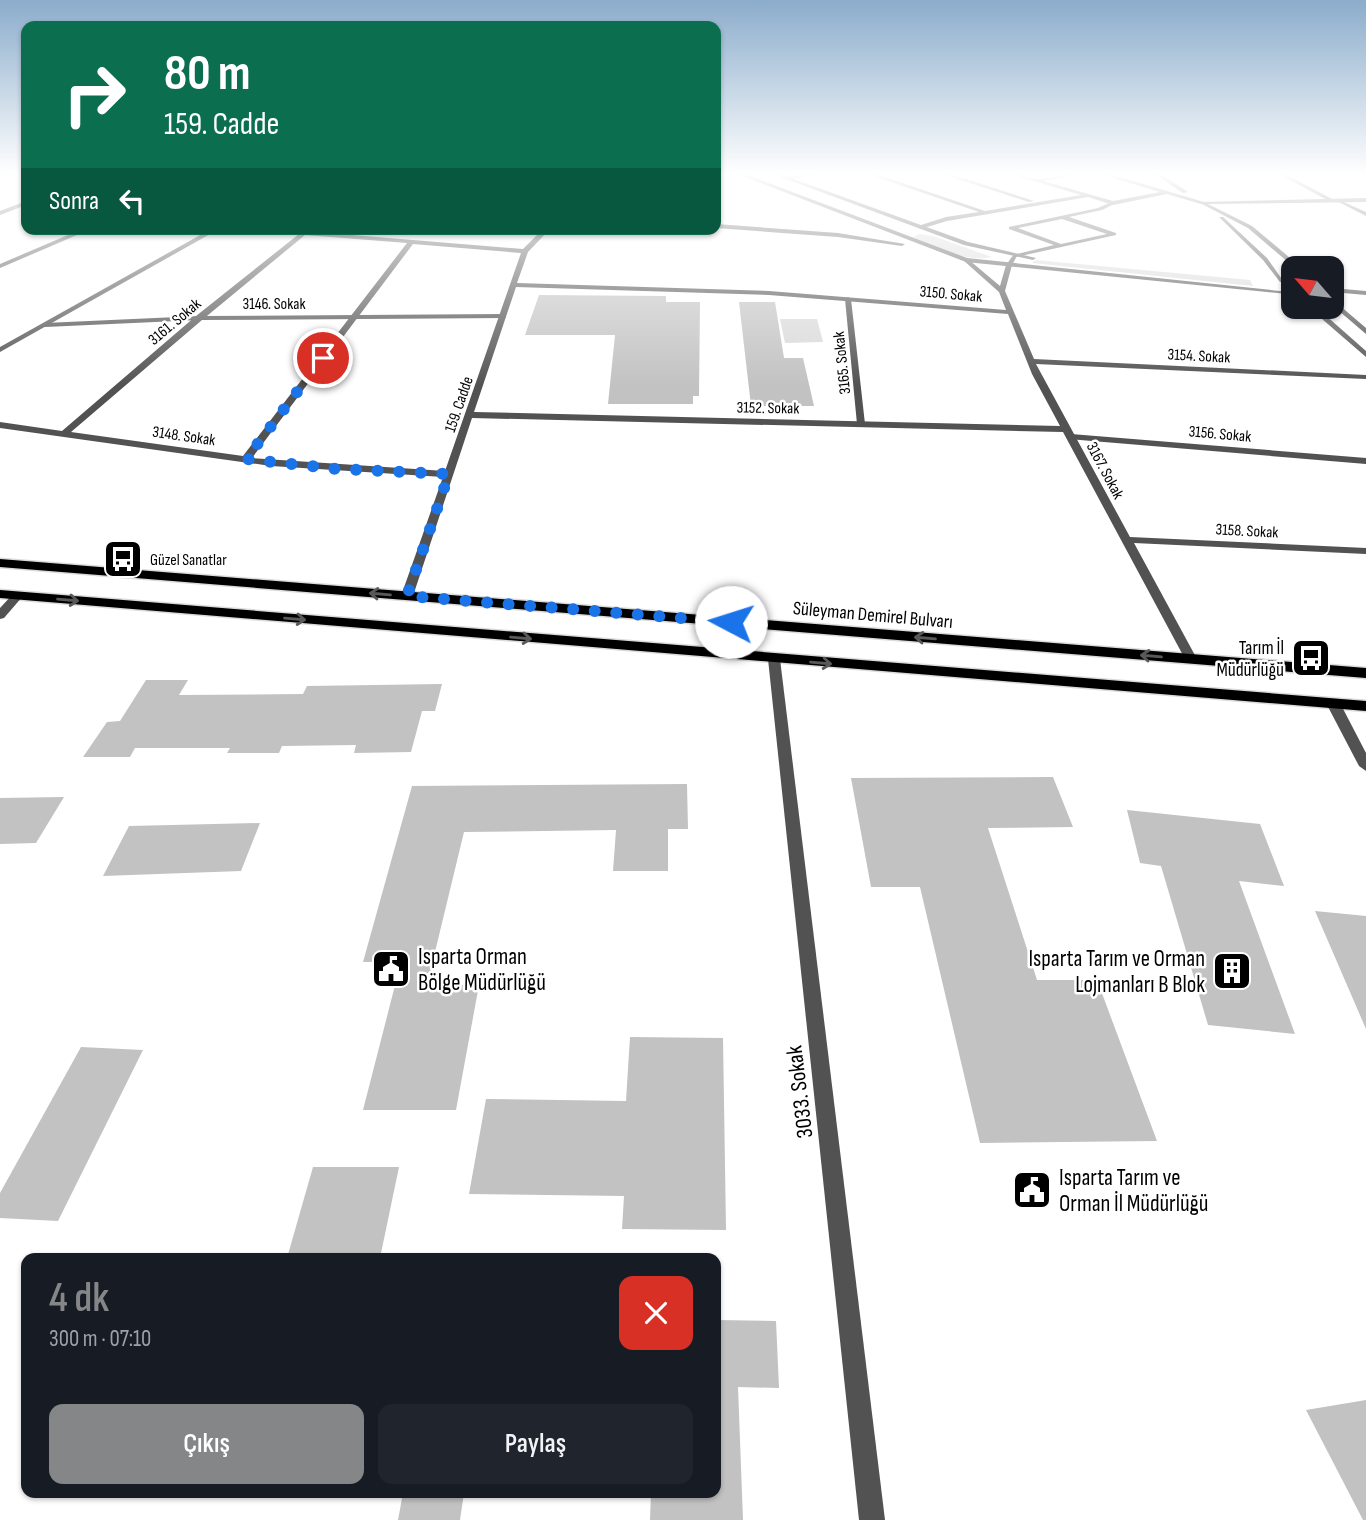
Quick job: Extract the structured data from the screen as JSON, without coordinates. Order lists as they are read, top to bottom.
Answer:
{
  "streets": {
    "main road": ["Süleyman Demirel Bulvarı"],
    "street": [
      "3150. Sokak",
      "3146. Sokak",
      "3161. Sokak",
      "3154. Sokak",
      "3165. Sokak",
      "159. Cadde",
      "3152. Sokak",
      "3156. Sokak",
      "3148. Sokak",
      "3167. Sokak",
      "3158. Sokak",
      "3033. Sokak"
    ]
  },
  "crossings": [
    ["3150. Sokak", "3165. Sokak"],
    ["3150. Sokak", "159. Cadde"],
    ["3150. Sokak", "3167. Sokak"],
    ["3146. Sokak", "3161. Sokak"],
    ["3146. Sokak", "159. Cadde"],
    ["3161. Sokak", "3148. Sokak"],
    ["3154. Sokak", "3167. Sokak"],
    ["3165. Sokak", "3152. Sokak"],
    ["159. Cadde", "3152. Sokak"],
    ["159. Cadde", "3148. Sokak"],
    ["159. Cadde", "Süleyman Demirel Bulvarı"],
    ["3152. Sokak", "3156. Sokak"],
    ["3152. Sokak", "3167. Sokak"],
    ["3156. Sokak", "3167. Sokak"],
    ["3167. Sokak", "3158. Sokak"],
    ["3167. Sokak", "Süleyman Demirel Bulvarı"]
  ],
  "places": {
    "bus stop": ["Güzel Sanatlar", "Tarım İl Müdürlüğü"],
    "public building": ["Isparta Orman Bölge Müdürlüğü", "Isparta Tarım ve Orman İl Müdürlüğü"],
    "building": ["Isparta Tarım ve Orman Lojmanları B Blok"]
  },
  "north": "top left",
  "page": {
    "turn": ["80 m", "159. Cadde"],
    "then": "Sonra",
    "heading": ["4 dk", "300 m · 07:10"],
    "buttons": ["Çıkış", "Paylaş"]
  }
}
